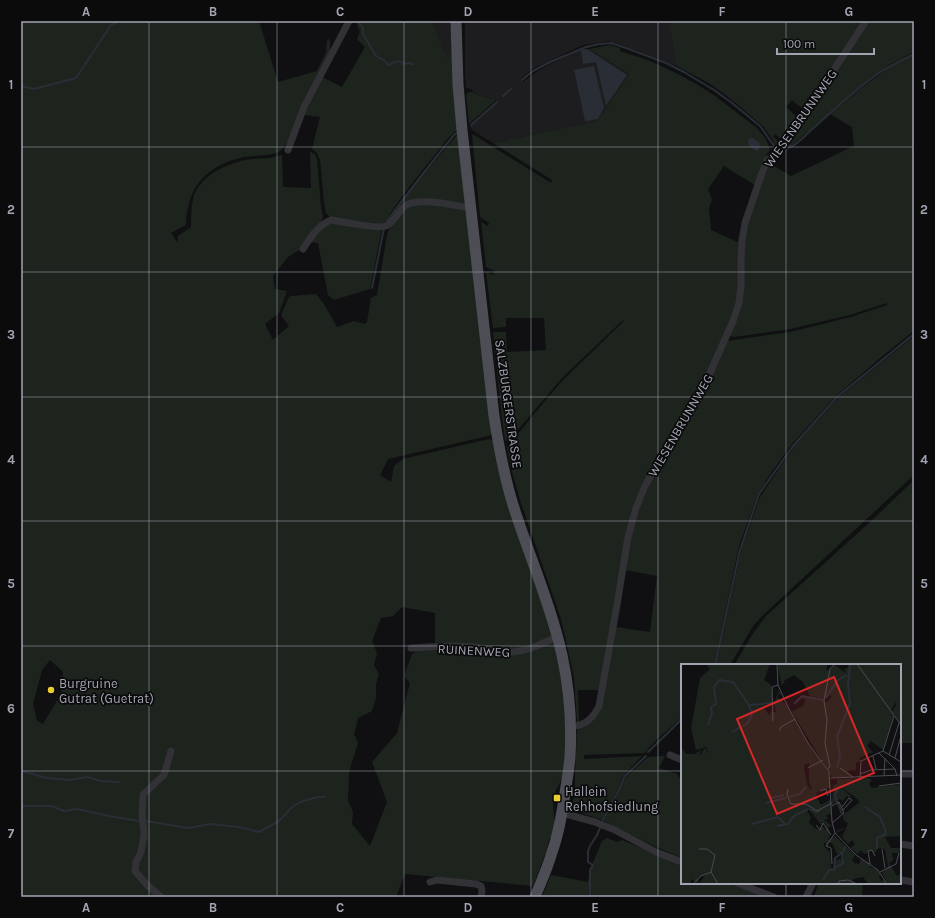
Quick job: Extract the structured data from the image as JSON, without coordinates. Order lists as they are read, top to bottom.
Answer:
{
  "streets": {
    "main road": ["SALZBURGERSTRASSE"],
    "street": ["WIESENBRUNNWEG", "RUINENWEG"]
  },
  "crossings": [
    ["WIESENBRUNNWEG", "SALZBURGERSTRASSE"],
    ["SALZBURGERSTRASSE", "RUINENWEG"]
  ],
  "places": {
    "other": ["Burgruine Gutrat (Guetrat)"],
    "transit": ["Hallein Rehhofsiedlung"]
  },
  "scale_bar": "100 m",
  "grid": {
    "columns": [
      "A",
      "B",
      "C",
      "D",
      "E",
      "F",
      "G"
    ],
    "rows": [
      "1",
      "2",
      "3",
      "4",
      "5",
      "6",
      "7"
    ]
  }
}
